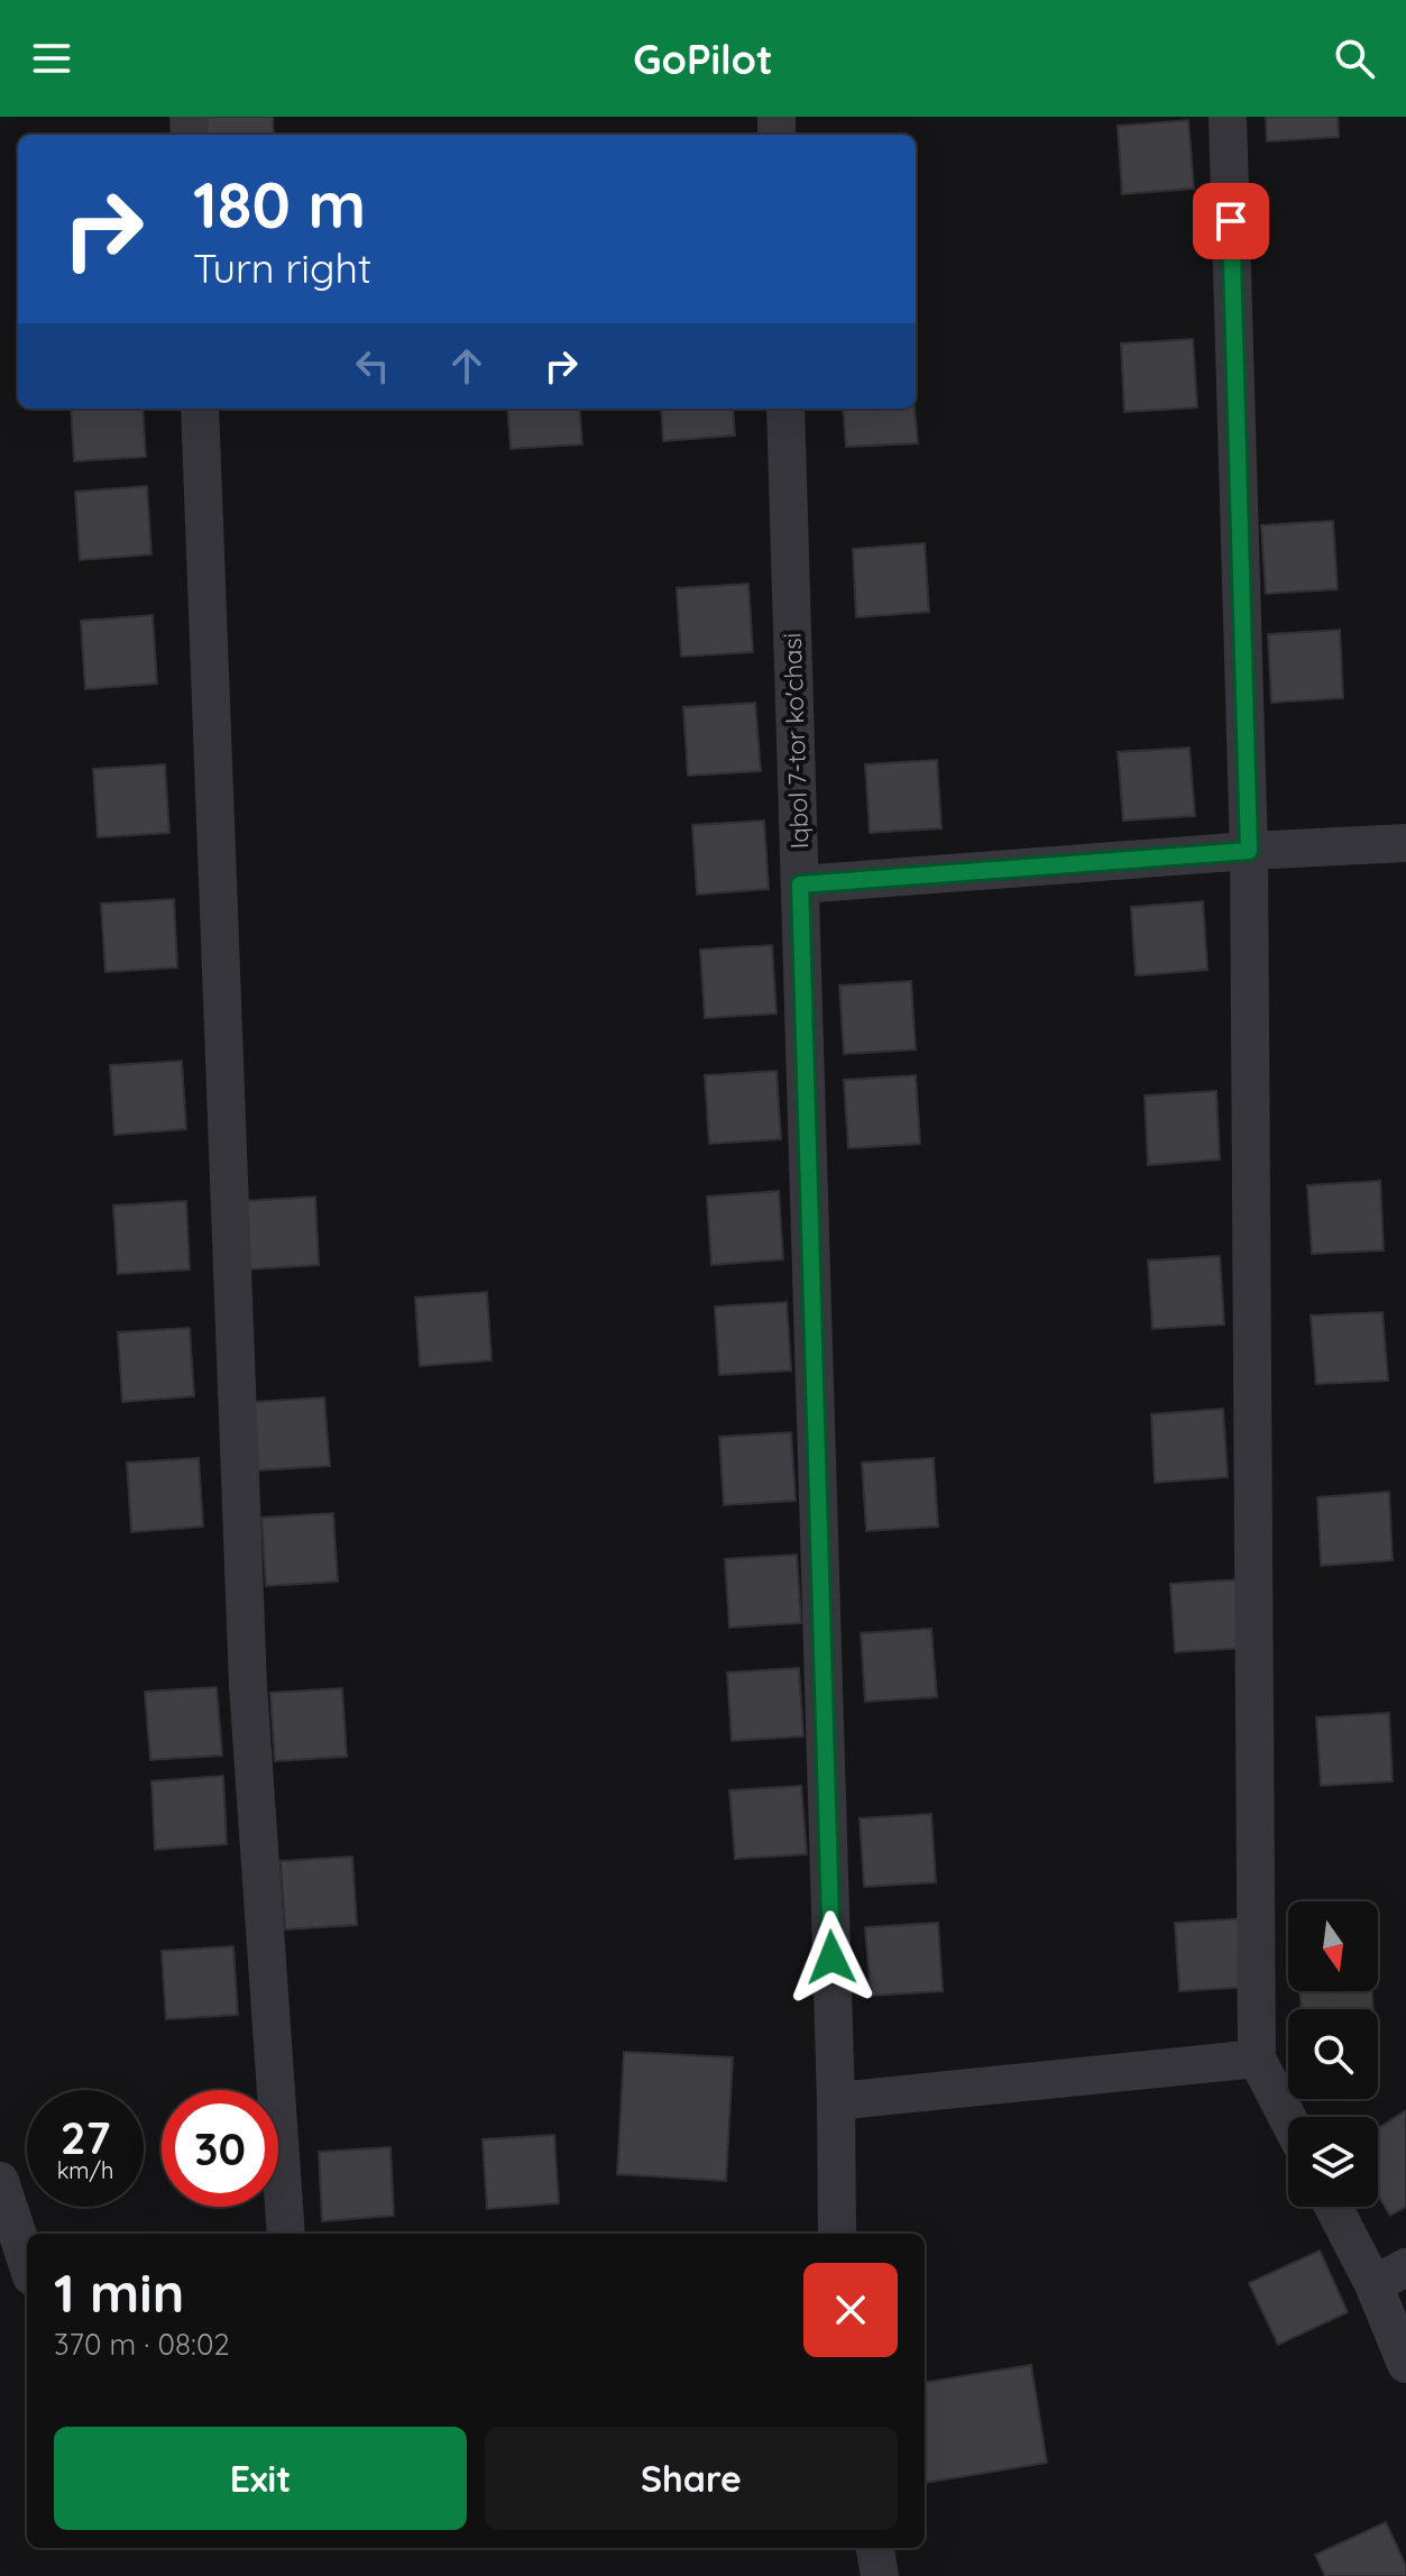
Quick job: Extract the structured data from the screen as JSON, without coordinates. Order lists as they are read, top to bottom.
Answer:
{
  "streets": {
    "street": ["Iqbol 7-tor ko'chasi"]
  },
  "north": "bottom",
  "page": {
    "header": "GoPilot",
    "turn": ["180 m", "Turn right"],
    "speed": "27 km/h",
    "limit": "30",
    "heading": ["1 min", "370 m · 08:02"],
    "buttons": ["Exit", "Share"]
  }
}
